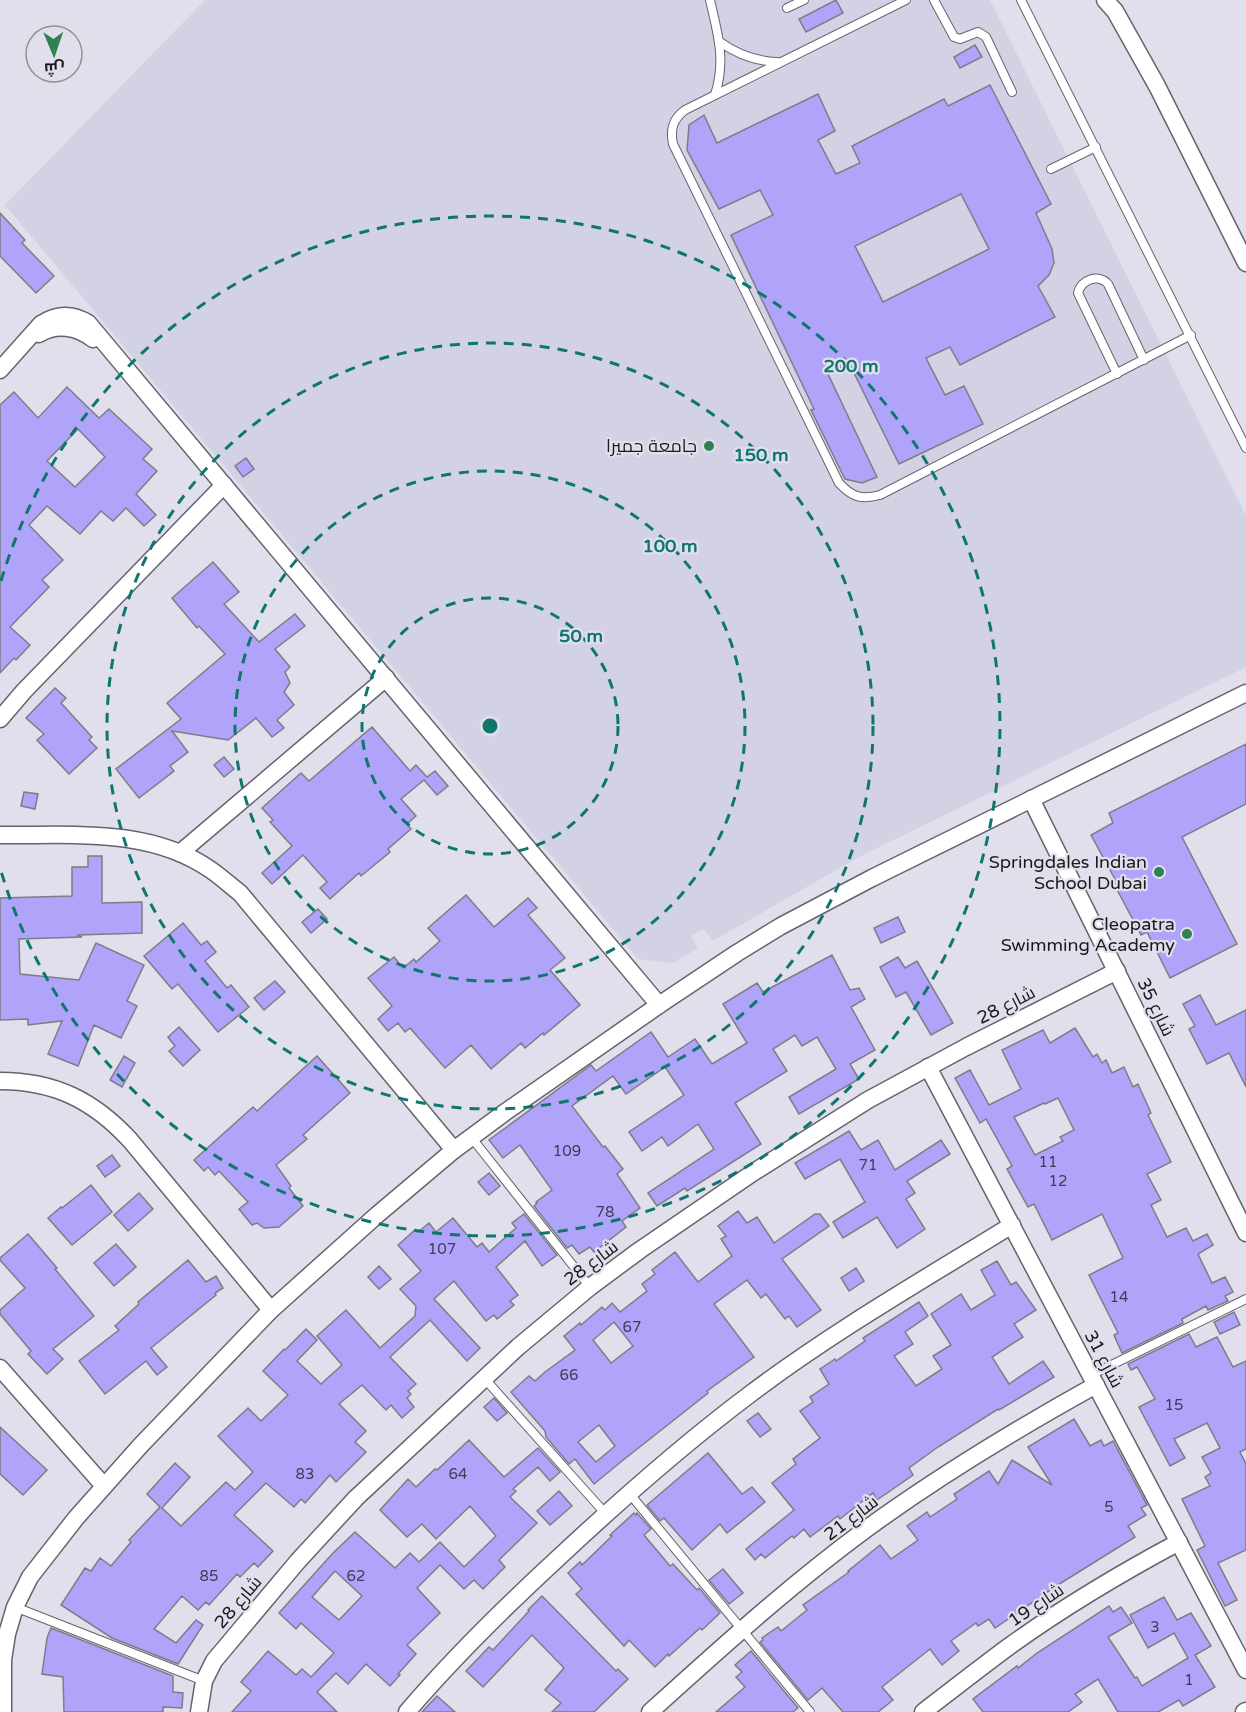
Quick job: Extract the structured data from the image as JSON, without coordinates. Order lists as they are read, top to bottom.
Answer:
{
  "streets": {
    "street": [
      "شارع 28",
      "شارع 35",
      "شارع 31",
      "شارع 21",
      "شارع 19"
    ]
  },
  "crossings": [
    ["شارع 28", "شارع 35"],
    ["شارع 28", "شارع 31"],
    ["شارع 31", "شارع 21"],
    ["شارع 31", "شارع 19"]
  ],
  "places": ["جامعة جميرا", "Springdales Indian School Dubai", "Cleopatra Swimming Academy"],
  "house_numbers": [
    "109",
    "11",
    "71",
    "12",
    "78",
    "107",
    "14",
    "67",
    "66",
    "15",
    "83",
    "64",
    "5",
    "85",
    "62",
    "3",
    "1"
  ],
  "north": "bottom",
  "rings": [
    "200 m",
    "150 m",
    "100 m",
    "50 m"
  ]
}
